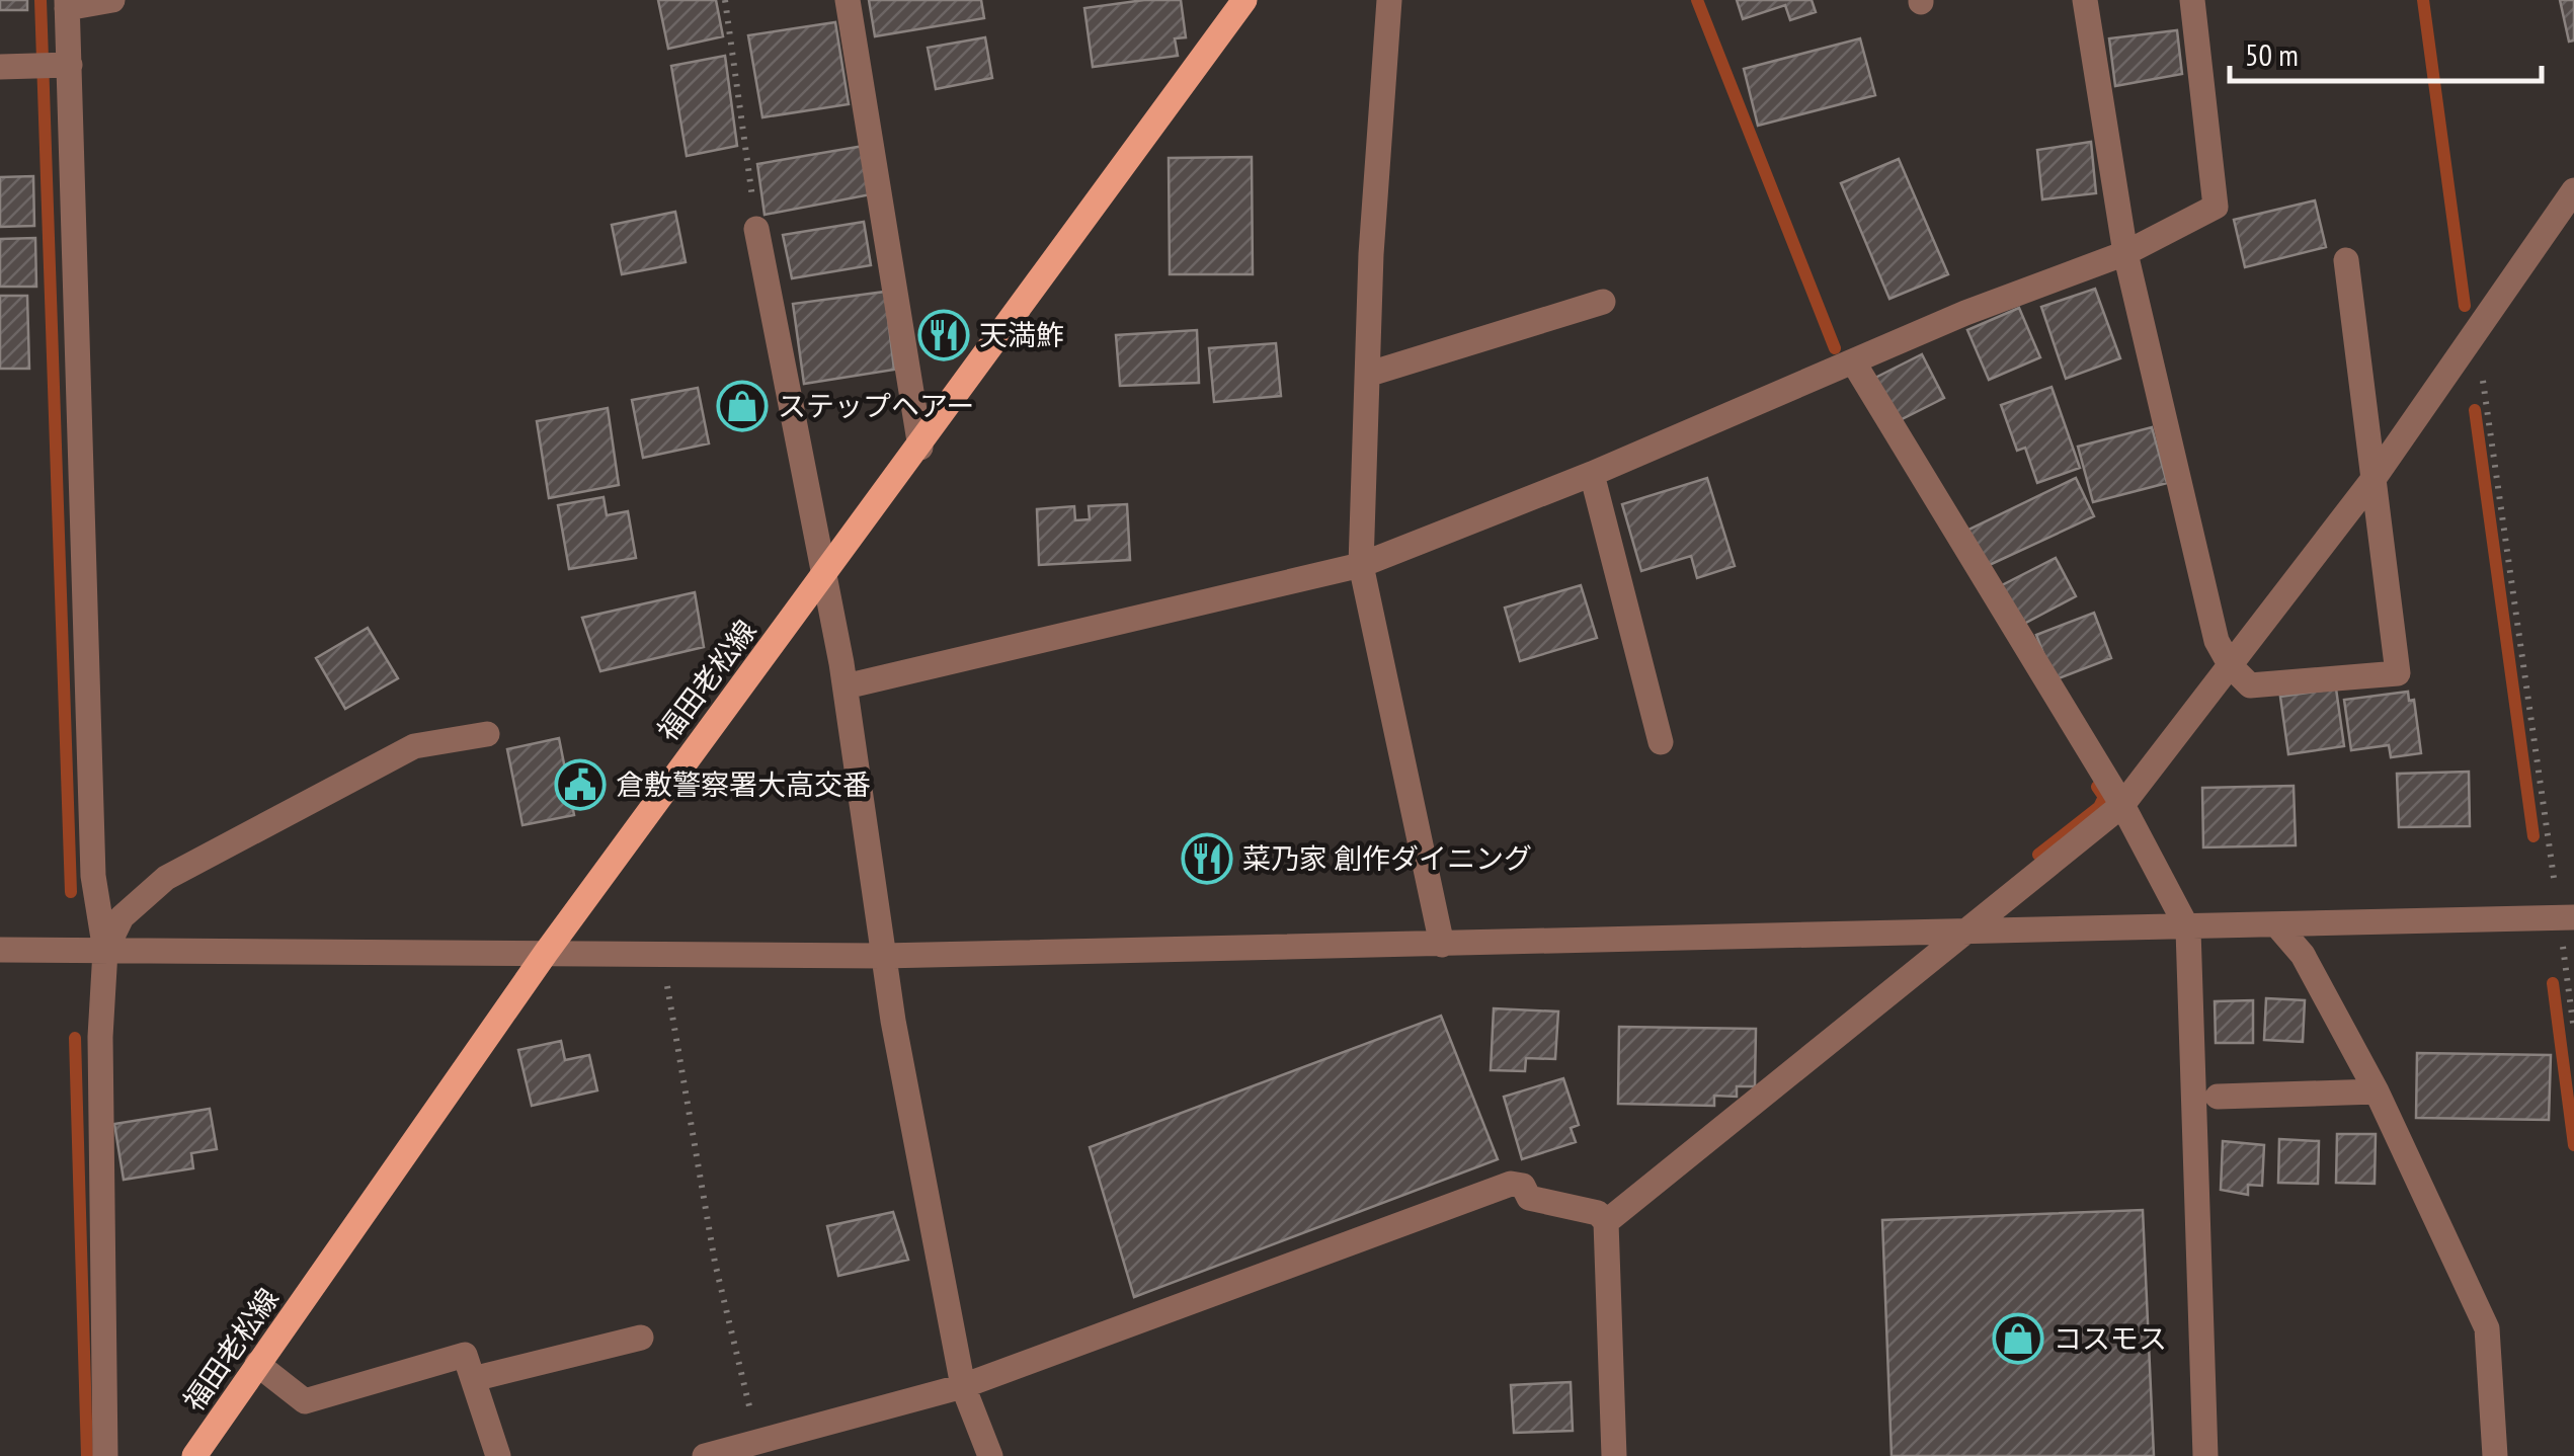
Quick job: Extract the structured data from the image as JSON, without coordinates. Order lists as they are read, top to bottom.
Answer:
{
  "streets": {
    "main road": ["福田老松線"]
  },
  "places": {
    "restaurant": ["天満鮓", "菜乃家 創作ダイニング"],
    "shop": ["ステップヘアー", "コスモス"],
    "public building": ["倉敷警察署大高交番"]
  },
  "scale_bar": "50 m"
}
